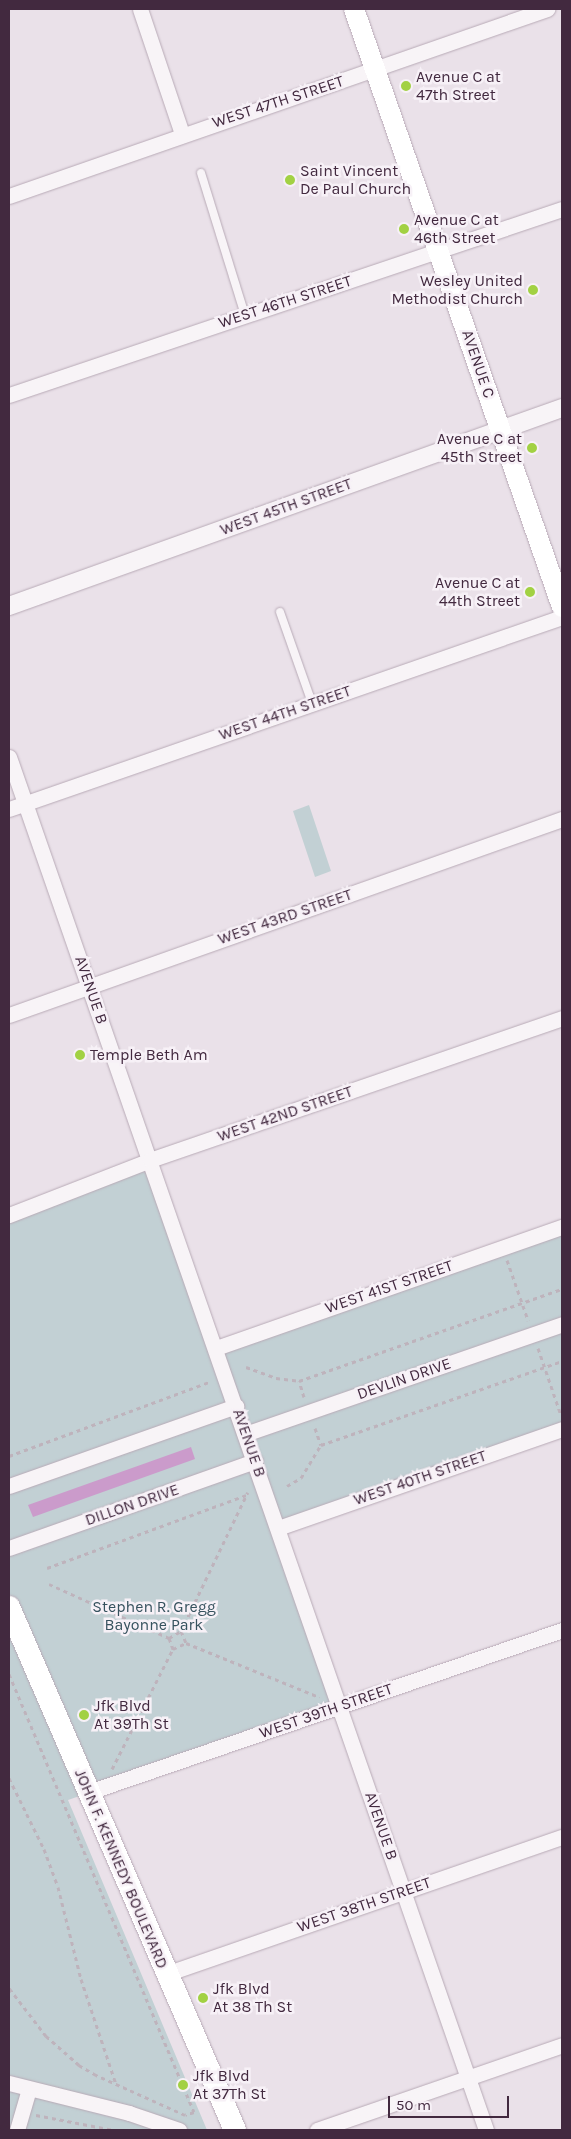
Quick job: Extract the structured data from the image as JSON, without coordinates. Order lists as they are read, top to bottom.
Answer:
{
  "streets": {
    "main road": ["AVENUE C", "JOHN F. KENNEDY BOULEVARD"],
    "street": [
      "WEST 47TH STREET",
      "WEST 46TH STREET",
      "WEST 45TH STREET",
      "WEST 44TH STREET",
      "WEST 43RD STREET",
      "AVENUE B",
      "WEST 42ND STREET",
      "WEST 41ST STREET",
      "DEVLIN DRIVE",
      "WEST 40TH STREET",
      "DILLON DRIVE",
      "WEST 39TH STREET",
      "WEST 38TH STREET"
    ]
  },
  "crossings": [
    ["WEST 47TH STREET", "AVENUE C"],
    ["WEST 46TH STREET", "AVENUE C"],
    ["AVENUE C", "WEST 45TH STREET"],
    ["WEST 44TH STREET", "AVENUE B"],
    ["WEST 43RD STREET", "AVENUE B"],
    ["AVENUE B", "WEST 42ND STREET"],
    ["AVENUE B", "WEST 41ST STREET"],
    ["AVENUE B", "DEVLIN DRIVE"],
    ["AVENUE B", "WEST 40TH STREET"],
    ["AVENUE B", "DILLON DRIVE"],
    ["AVENUE B", "WEST 39TH STREET"],
    ["AVENUE B", "WEST 38TH STREET"],
    ["WEST 39TH STREET", "JOHN F. KENNEDY BOULEVARD"],
    ["JOHN F. KENNEDY BOULEVARD", "WEST 38TH STREET"]
  ],
  "parks": ["Stephen R. Gregg Bayonne Park"],
  "places": [
    "Avenue C at 47th Street",
    "Saint Vincent De Paul Church",
    "Avenue C at 46th Street",
    "Wesley United Methodist Church",
    "Avenue C at 45th Street",
    "Avenue C at 44th Street",
    "Temple Beth Am",
    "Jfk Blvd At 39Th St",
    "Jfk Blvd At 38 Th St",
    "Jfk Blvd At 37Th St"
  ],
  "scale_bar": "50 m"
}
